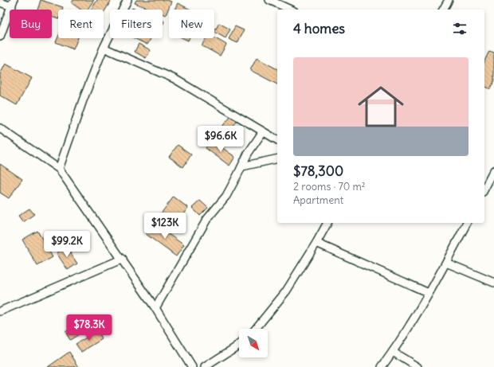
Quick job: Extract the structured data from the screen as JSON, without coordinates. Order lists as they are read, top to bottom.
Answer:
{
  "north": "bottom right",
  "page": {
    "chip": [
      "Buy",
      "Rent",
      "Filters",
      "New"
    ],
    "heading": "4 homes",
    "list": [
      {
        "name": "$78,300",
        "note": "2 rooms · 70 m² · Apartment"
      }
    ],
    "price": [
      "$96.6K",
      "$123K",
      "$99.2K",
      "$78.3K"
    ]
  }
}
